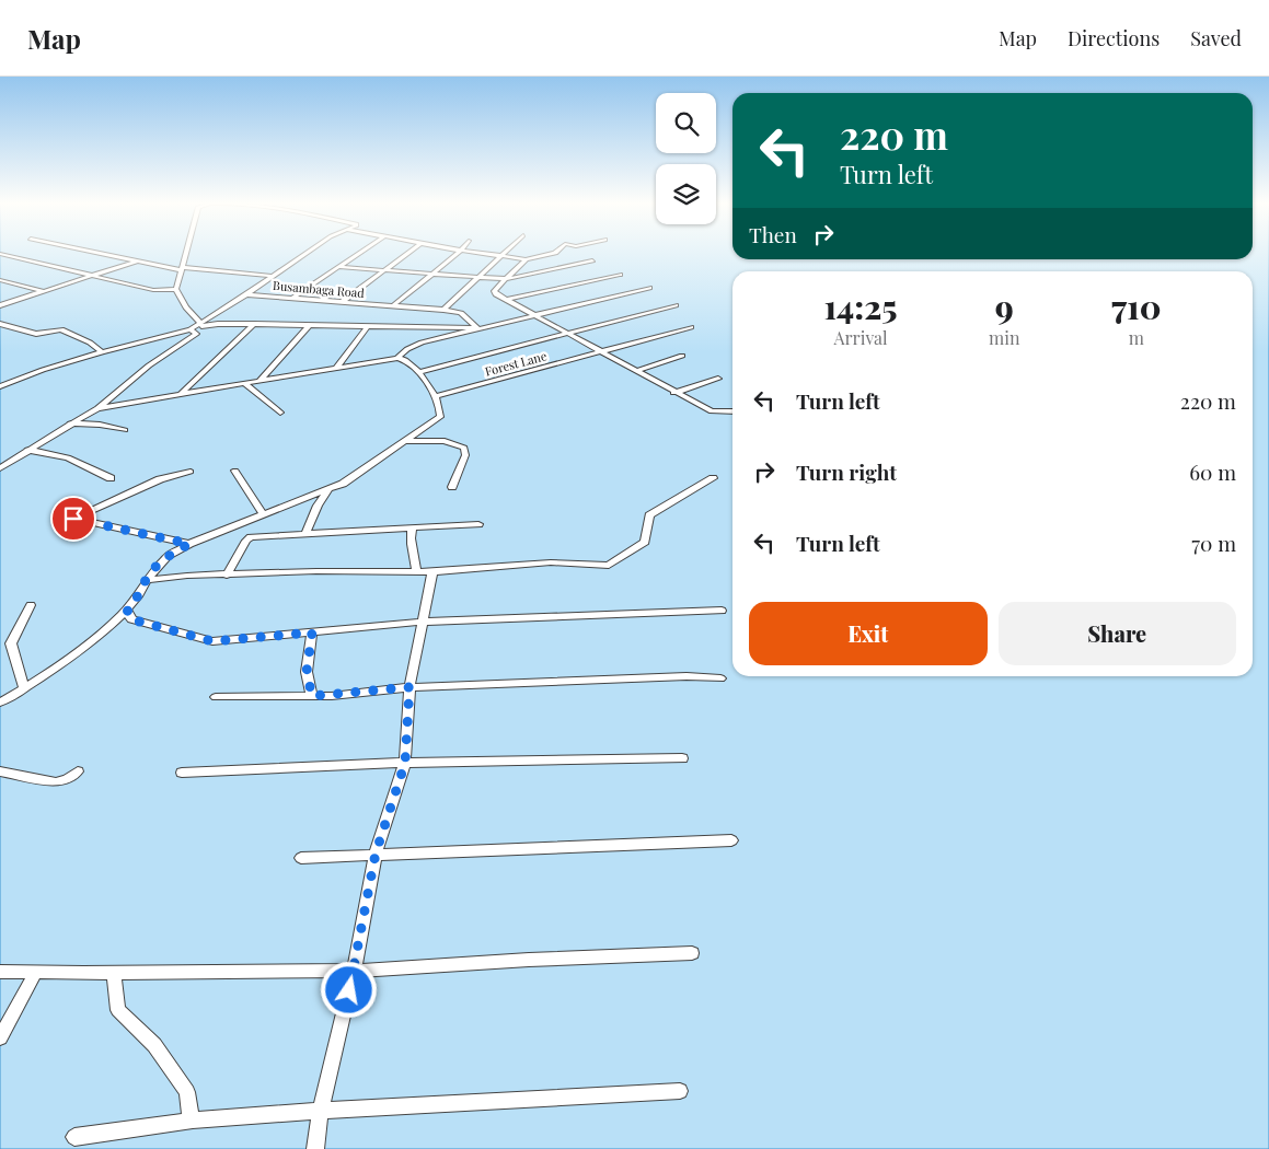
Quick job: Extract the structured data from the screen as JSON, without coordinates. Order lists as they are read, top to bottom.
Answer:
{
  "streets": {
    "street": ["Busambaga Road", "Forest Lane"]
  },
  "page": {
    "header": "Map",
    "nav": ["Map", "Directions", "Saved"],
    "turn": ["220 m", "Turn left"],
    "then": "Then",
    "eta": [
      "14:25",
      "Arrival",
      "9",
      "min",
      "710",
      "m"
    ],
    "list": [
      {
        "name": "Turn left",
        "value": "220 m"
      },
      {
        "name": "Turn right",
        "value": "60 m"
      },
      {
        "name": "Turn left",
        "value": "70 m"
      }
    ],
    "buttons": ["Exit", "Share"]
  }
}
